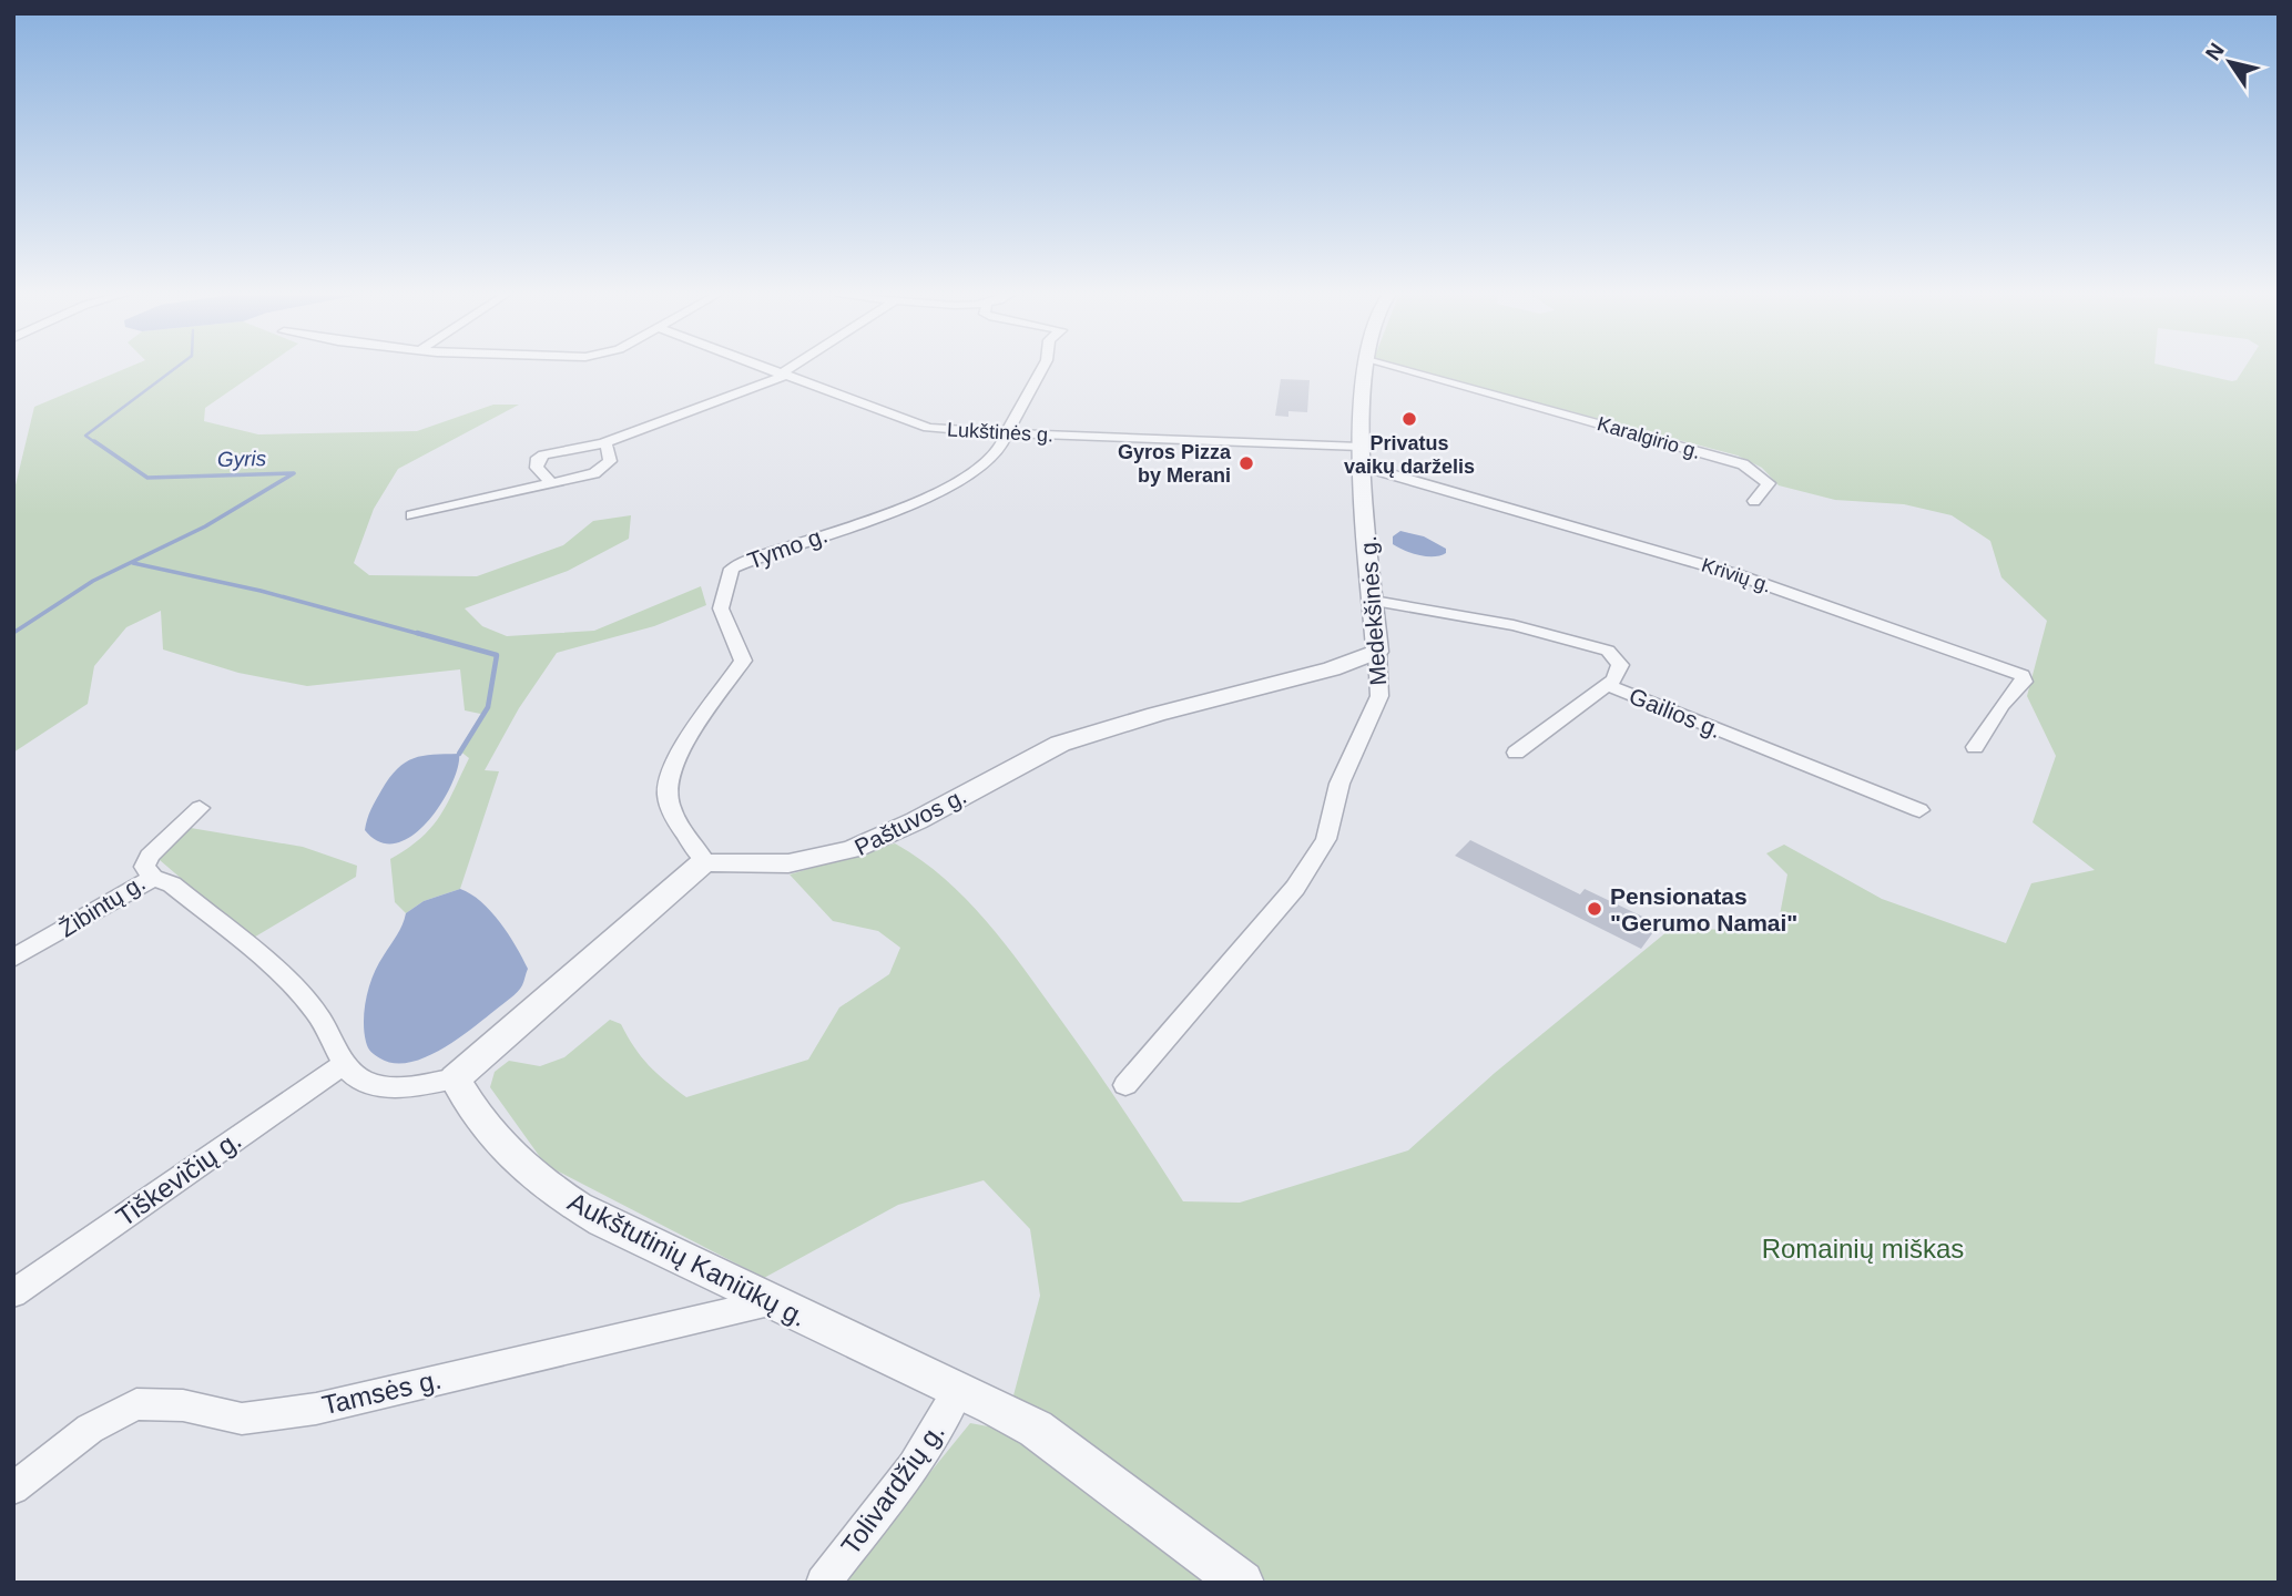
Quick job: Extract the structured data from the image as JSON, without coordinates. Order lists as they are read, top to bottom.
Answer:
{
  "streets": {
    "street": [
      "Lukštinės g.",
      "Karalgirio g.",
      "Tymo g.",
      "Krivių g.",
      "Medekšinės g.",
      "Gailios g.",
      "Paštuvos g.",
      "Žibintų g.",
      "Tiškevičių g.",
      "Aukštutinių Kaniūkų g.",
      "Tamsės g.",
      "Tolivardžių g."
    ]
  },
  "crossings": [
    ["Lukštinės g.", "Tymo g."],
    ["Lukštinės g.", "Medekšinės g."],
    ["Tymo g.", "Paštuvos g."],
    ["Krivių g.", "Medekšinės g."],
    ["Medekšinės g.", "Gailios g."],
    ["Medekšinės g.", "Paštuvos g."],
    ["Aukštutinių Kaniūkų g.", "Tamsės g."],
    ["Aukštutinių Kaniūkų g.", "Tolivardžių g."]
  ],
  "water": ["Gyris"],
  "parks": ["Romainių miškas"],
  "places": ["Privatus vaikų darželis", "Gyros Pizza by Merani", "Pensionatas \"Gerumo Namai\""],
  "north": "top left"
}
